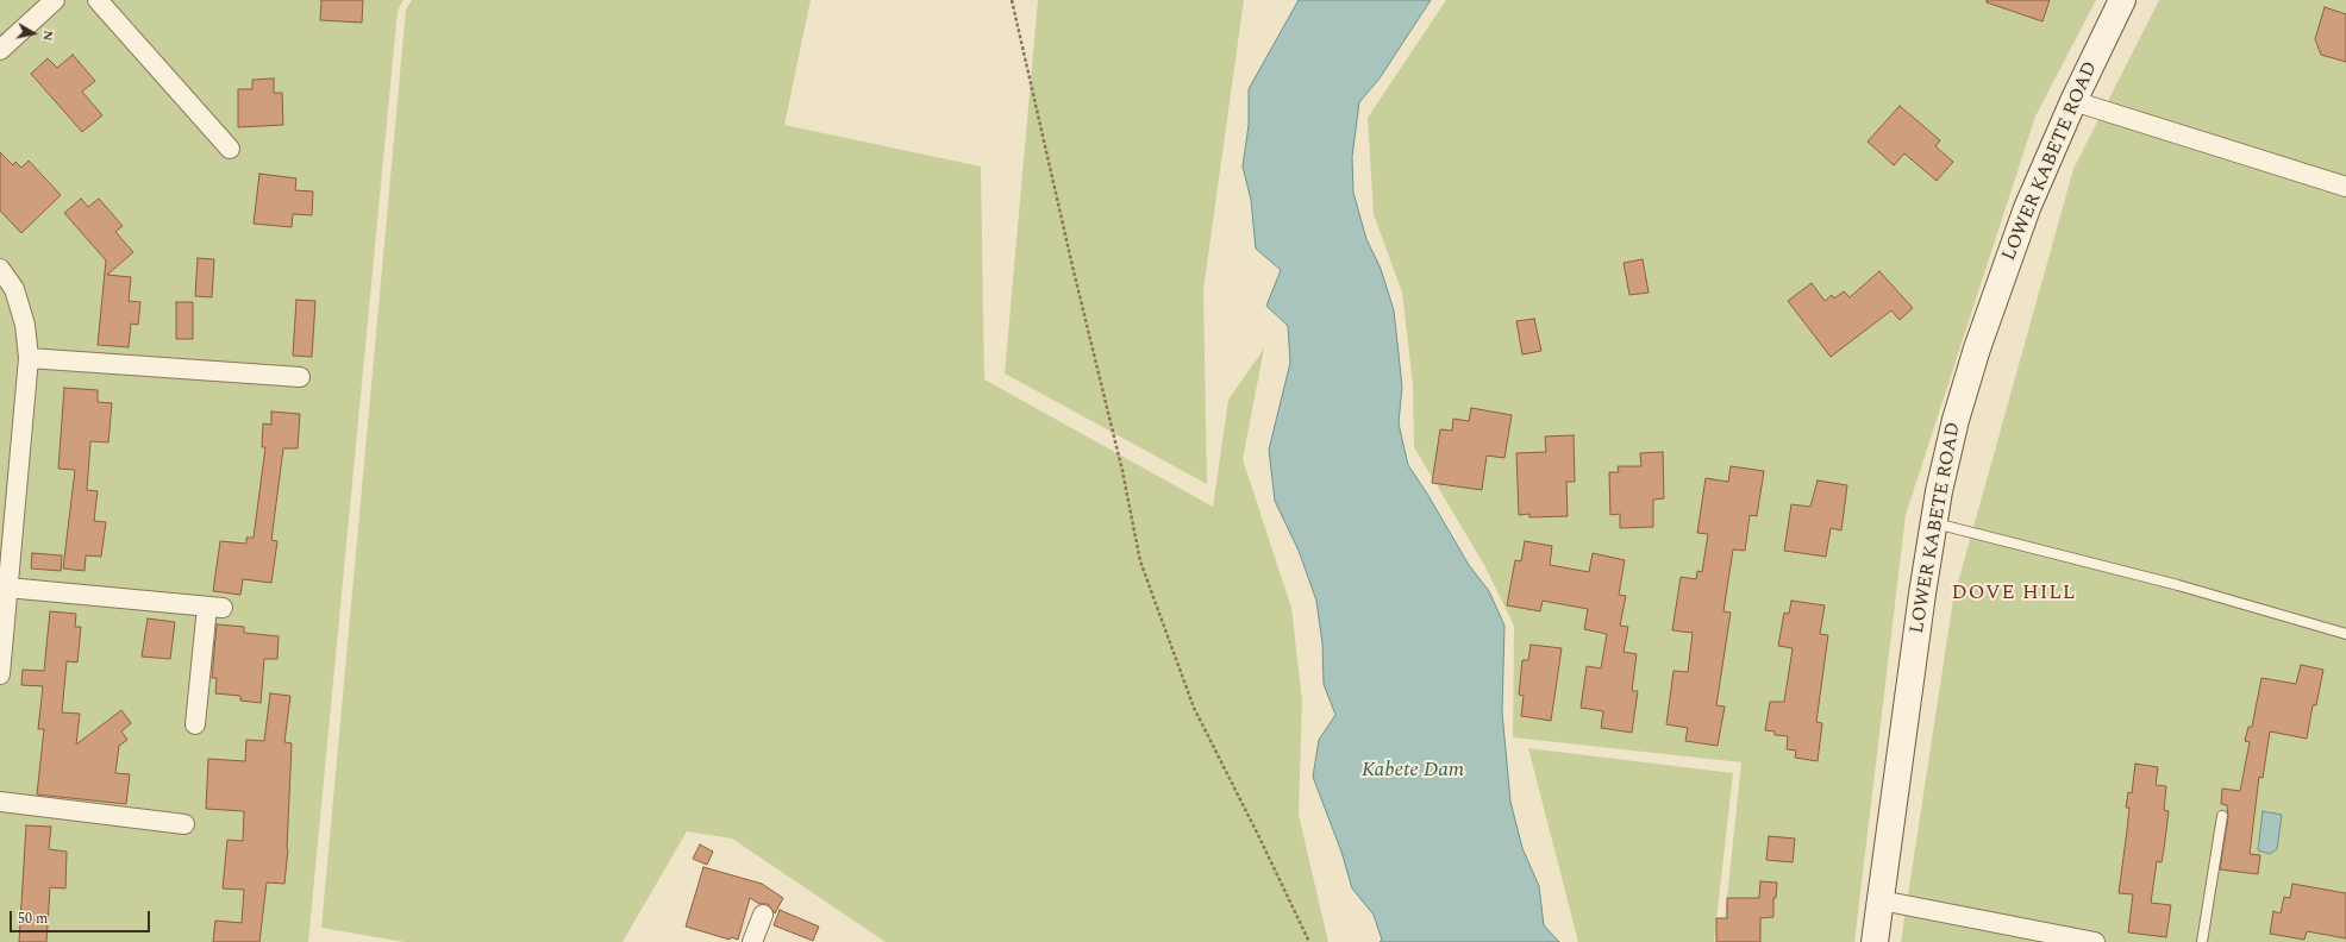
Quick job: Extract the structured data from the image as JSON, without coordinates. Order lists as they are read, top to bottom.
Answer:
{
  "streets": {
    "main road": ["LOWER KABETE ROAD"]
  },
  "districts": ["DOVE HILL"],
  "water": ["Kabete Dam"],
  "scale_bar": "50 m",
  "north": "right"
}
